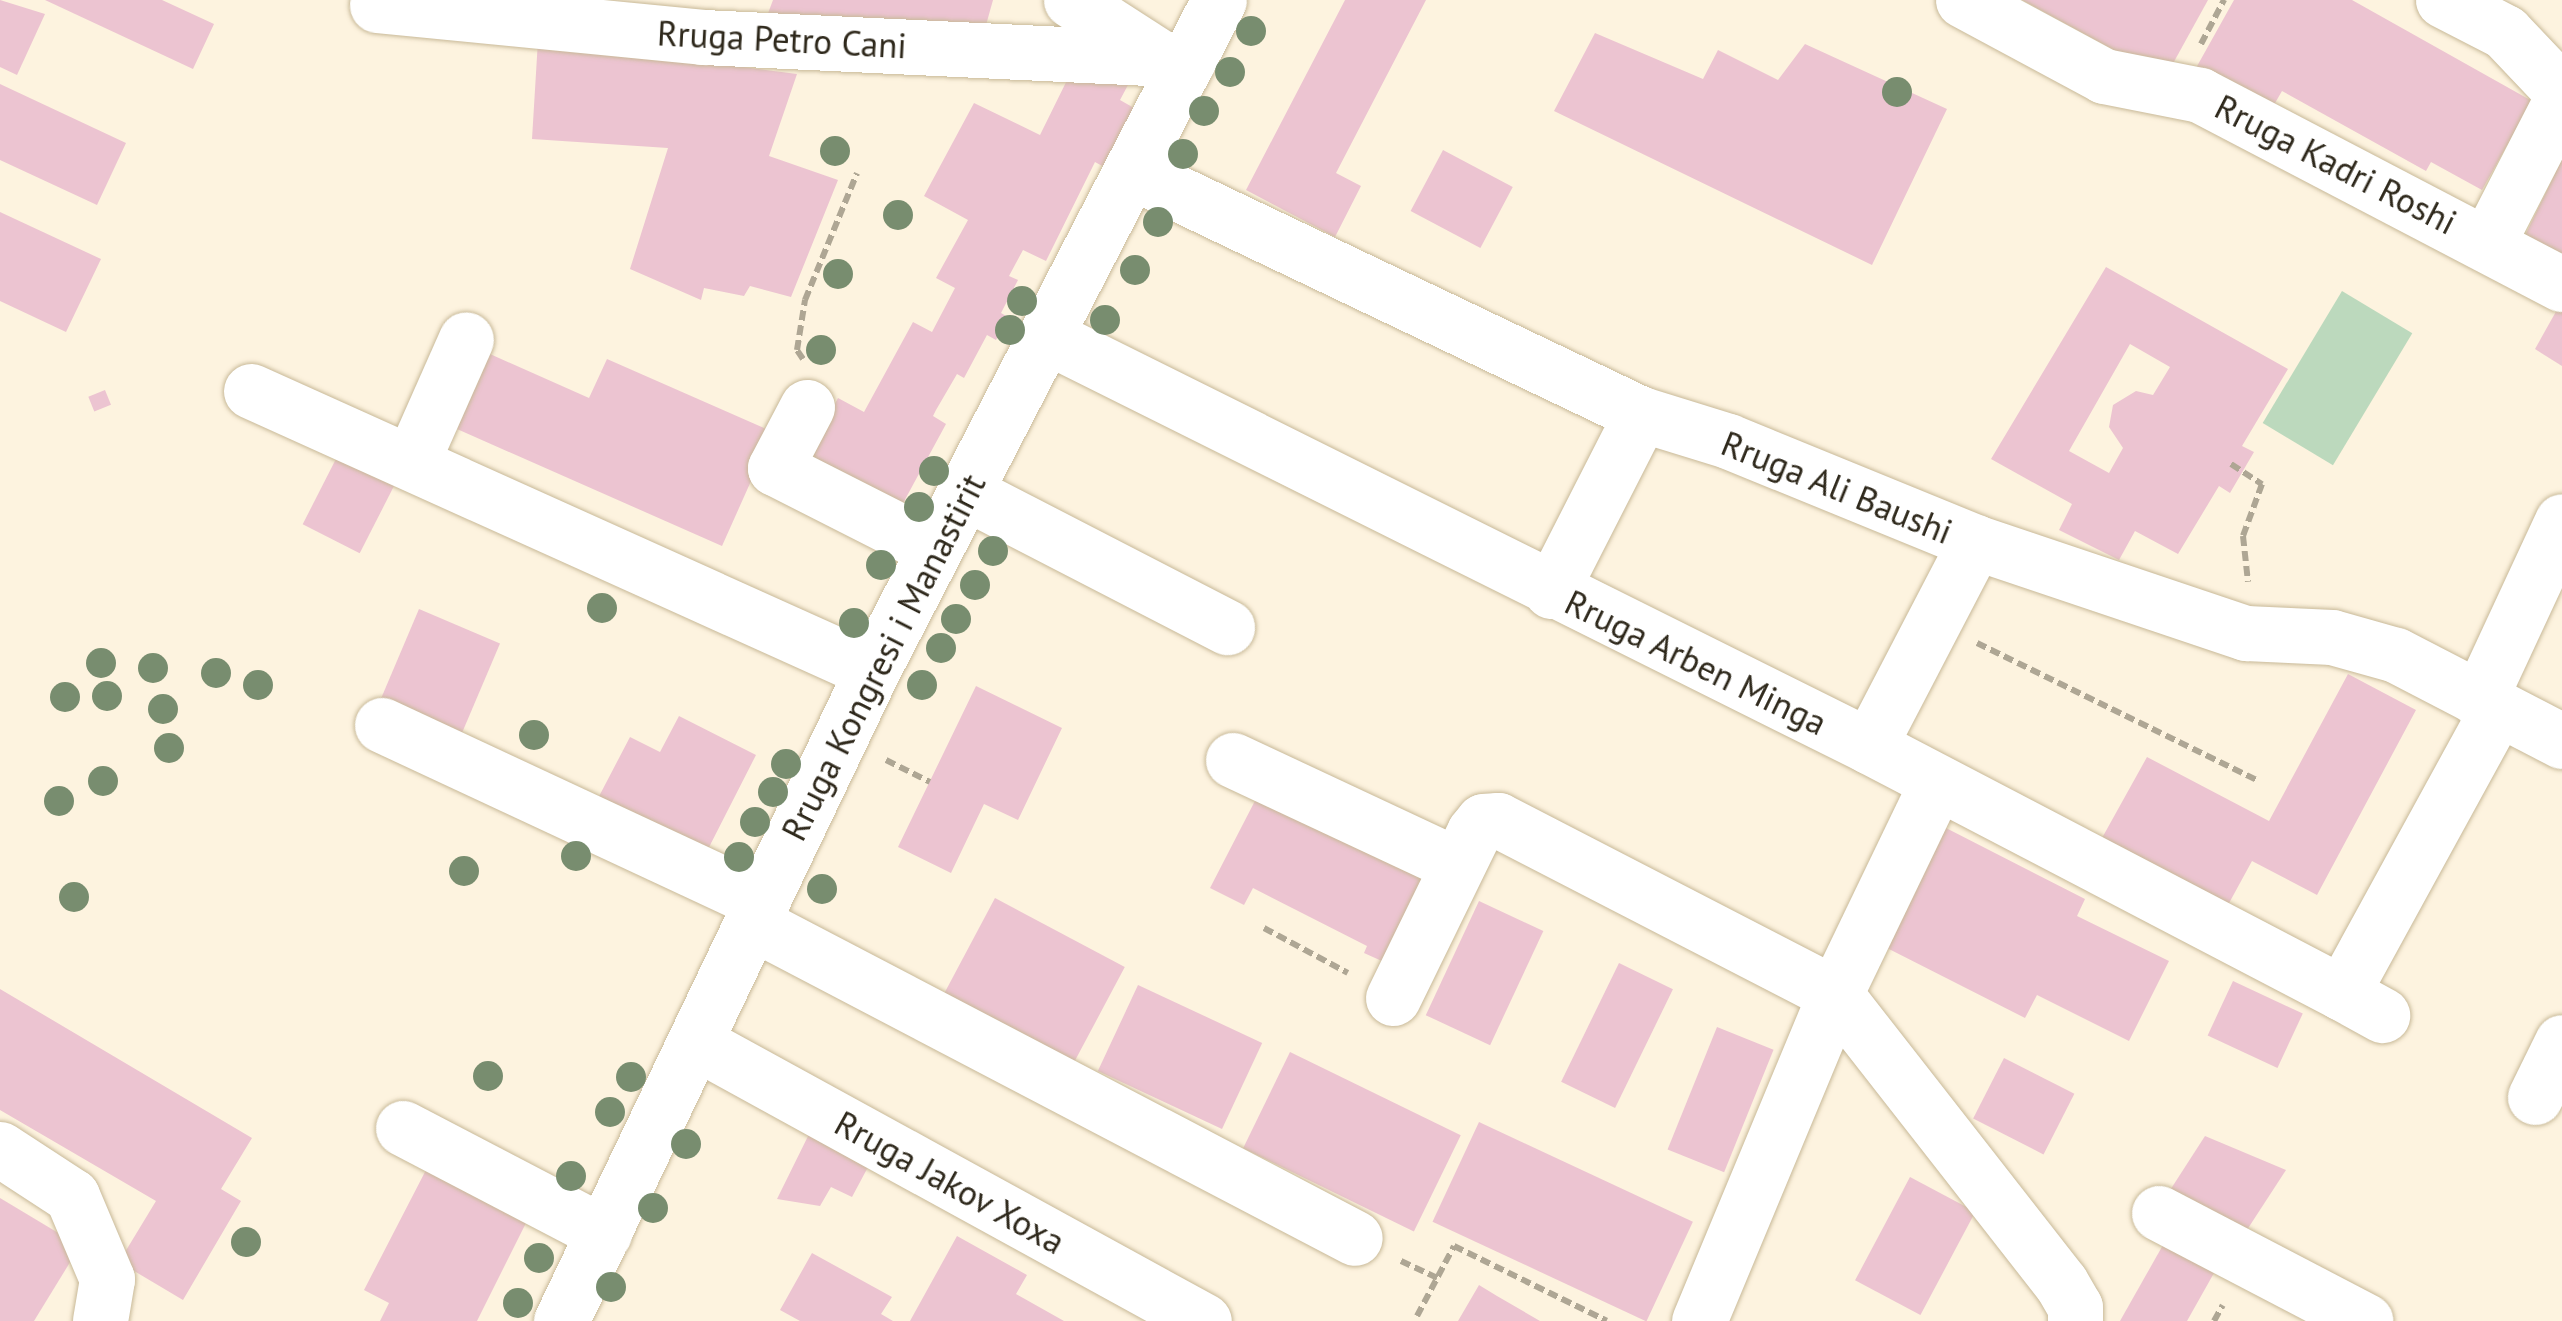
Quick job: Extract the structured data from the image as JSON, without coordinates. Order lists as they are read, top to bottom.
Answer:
{
  "streets": {
    "street": [
      "Rruga Petro Cani",
      "Rruga Kadri Roshi",
      "Rruga Ali Baushi",
      "Rruga Kongresi i Manastirit",
      "Rruga Arben Minga",
      "Rruga Jakov Xoxa"
    ]
  },
  "crossings": [
    ["Rruga Petro Cani", "Rruga Kongresi i Manastirit"],
    ["Rruga Ali Baushi", "Rruga Kongresi i Manastirit"],
    ["Rruga Ali Baushi", "Rruga Arben Minga"],
    ["Rruga Kongresi i Manastirit", "Rruga Arben Minga"],
    ["Rruga Kongresi i Manastirit", "Rruga Jakov Xoxa"]
  ]
}
